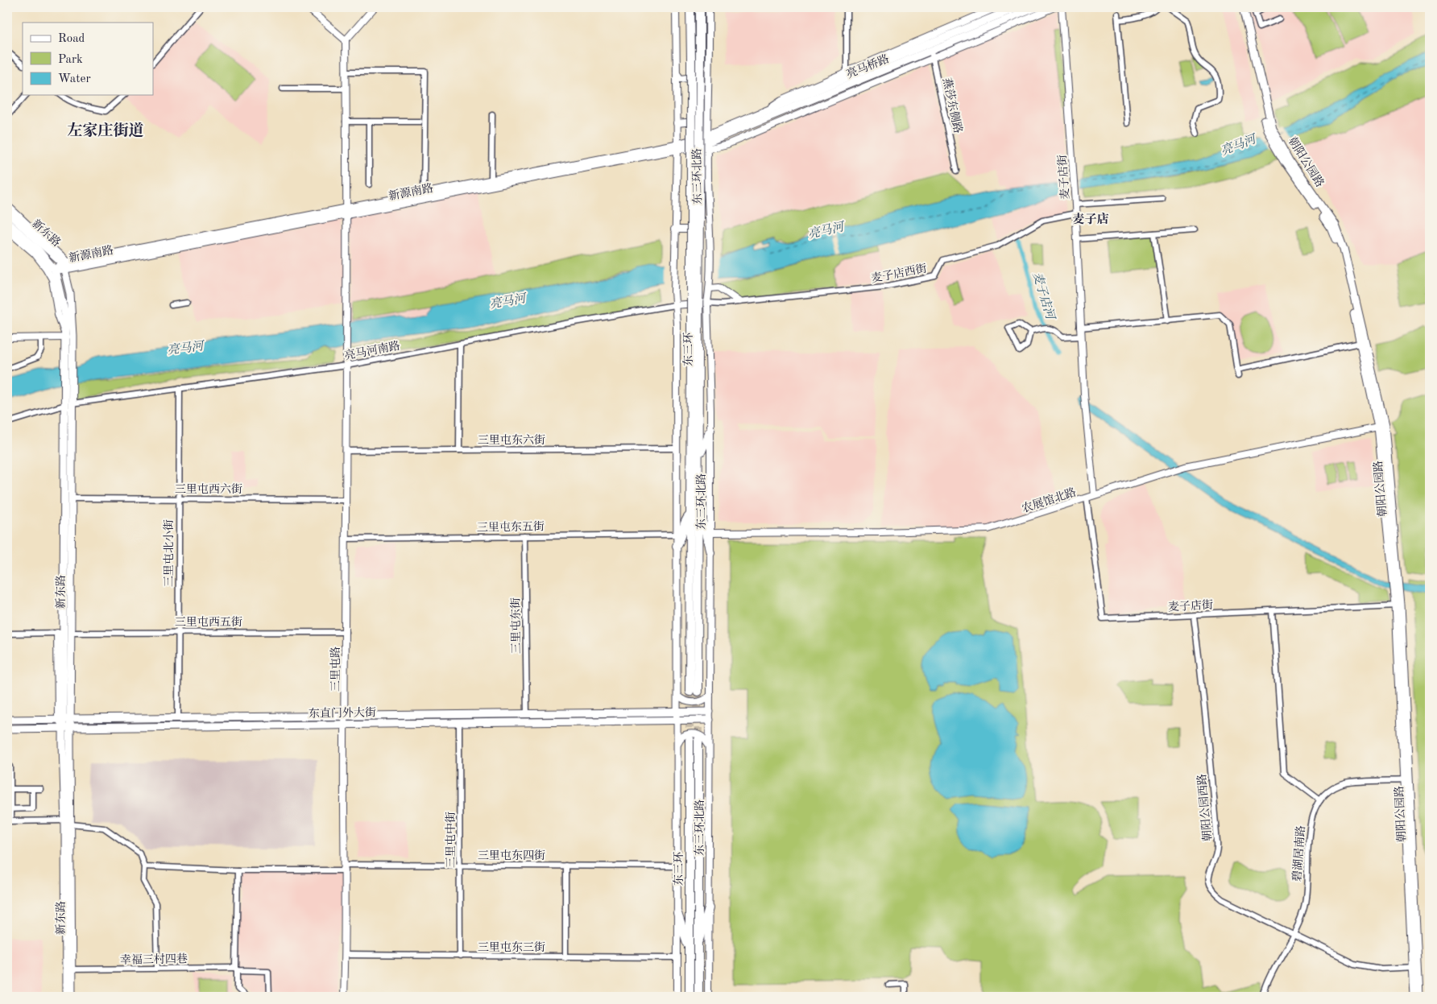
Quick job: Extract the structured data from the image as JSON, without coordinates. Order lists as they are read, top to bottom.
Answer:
{
  "streets": {
    "highway": ["东三环"],
    "main road": [
      "亮马桥路",
      "朝阳公园路",
      "新源南路",
      "新东路",
      "东直门外大街"
    ],
    "street": [
      "燕莎东侧路",
      "东三环北路",
      "麦子店街",
      "麦子店西街",
      "亮马河南路",
      "三里屯东六街",
      "三里屯西六街",
      "农展馆北路",
      "三里屯东五街",
      "三里屯北小街",
      "三里屯西五街",
      "三里屯东街",
      "三里屯路",
      "朝阳公园西路",
      "三里屯中街",
      "碧湖居南路",
      "三里屯东四街",
      "三里屯东三街",
      "幸福三村四巷"
    ]
  },
  "crossings": [
    ["亮马桥路", "燕莎东侧路"],
    ["亮马桥路", "东三环北路"],
    ["朝阳公园路", "麦子店街"],
    ["朝阳公园路", "农展馆北路"],
    ["朝阳公园路", "朝阳公园西路"],
    ["朝阳公园路", "碧湖居南路"],
    ["东三环北路", "新源南路"],
    ["东三环北路", "麦子店西街"],
    ["东三环北路", "亮马河南路"],
    ["东三环北路", "三里屯东六街"],
    ["东三环北路", "农展馆北路"],
    ["东三环北路", "三里屯东五街"],
    ["东三环北路", "东直门外大街"],
    ["东三环北路", "三里屯东四街"],
    ["东三环北路", "三里屯东三街"],
    ["麦子店街", "麦子店西街"],
    ["麦子店街", "农展馆北路"],
    ["麦子店街", "朝阳公园西路"],
    ["新源南路", "新东路"],
    ["新源南路", "三里屯路"],
    ["新东路", "亮马河南路"],
    ["新东路", "三里屯西六街"],
    ["新东路", "三里屯西五街"],
    ["新东路", "东直门外大街"],
    ["新东路", "幸福三村四巷"],
    ["亮马河南路", "三里屯北小街"],
    ["亮马河南路", "三里屯路"],
    ["三里屯东六街", "三里屯路"],
    ["三里屯西六街", "三里屯北小街"],
    ["三里屯西六街", "三里屯路"],
    ["三里屯东五街", "三里屯东街"],
    ["三里屯东五街", "三里屯路"],
    ["三里屯北小街", "三里屯西五街"],
    ["三里屯北小街", "东直门外大街"],
    ["三里屯西五街", "三里屯路"],
    ["三里屯东街", "东直门外大街"],
    ["三里屯路", "东直门外大街"],
    ["三里屯路", "三里屯东四街"],
    ["三里屯路", "三里屯东三街"],
    ["东直门外大街", "三里屯中街"],
    ["朝阳公园西路", "碧湖居南路"],
    ["三里屯中街", "三里屯东四街"],
    ["三里屯中街", "三里屯东三街"]
  ],
  "districts": ["左家庄街道", "麦子店"],
  "water": ["亮马河", "麦子店河"],
  "legend": ["Road", "Park", "Water"]
}
